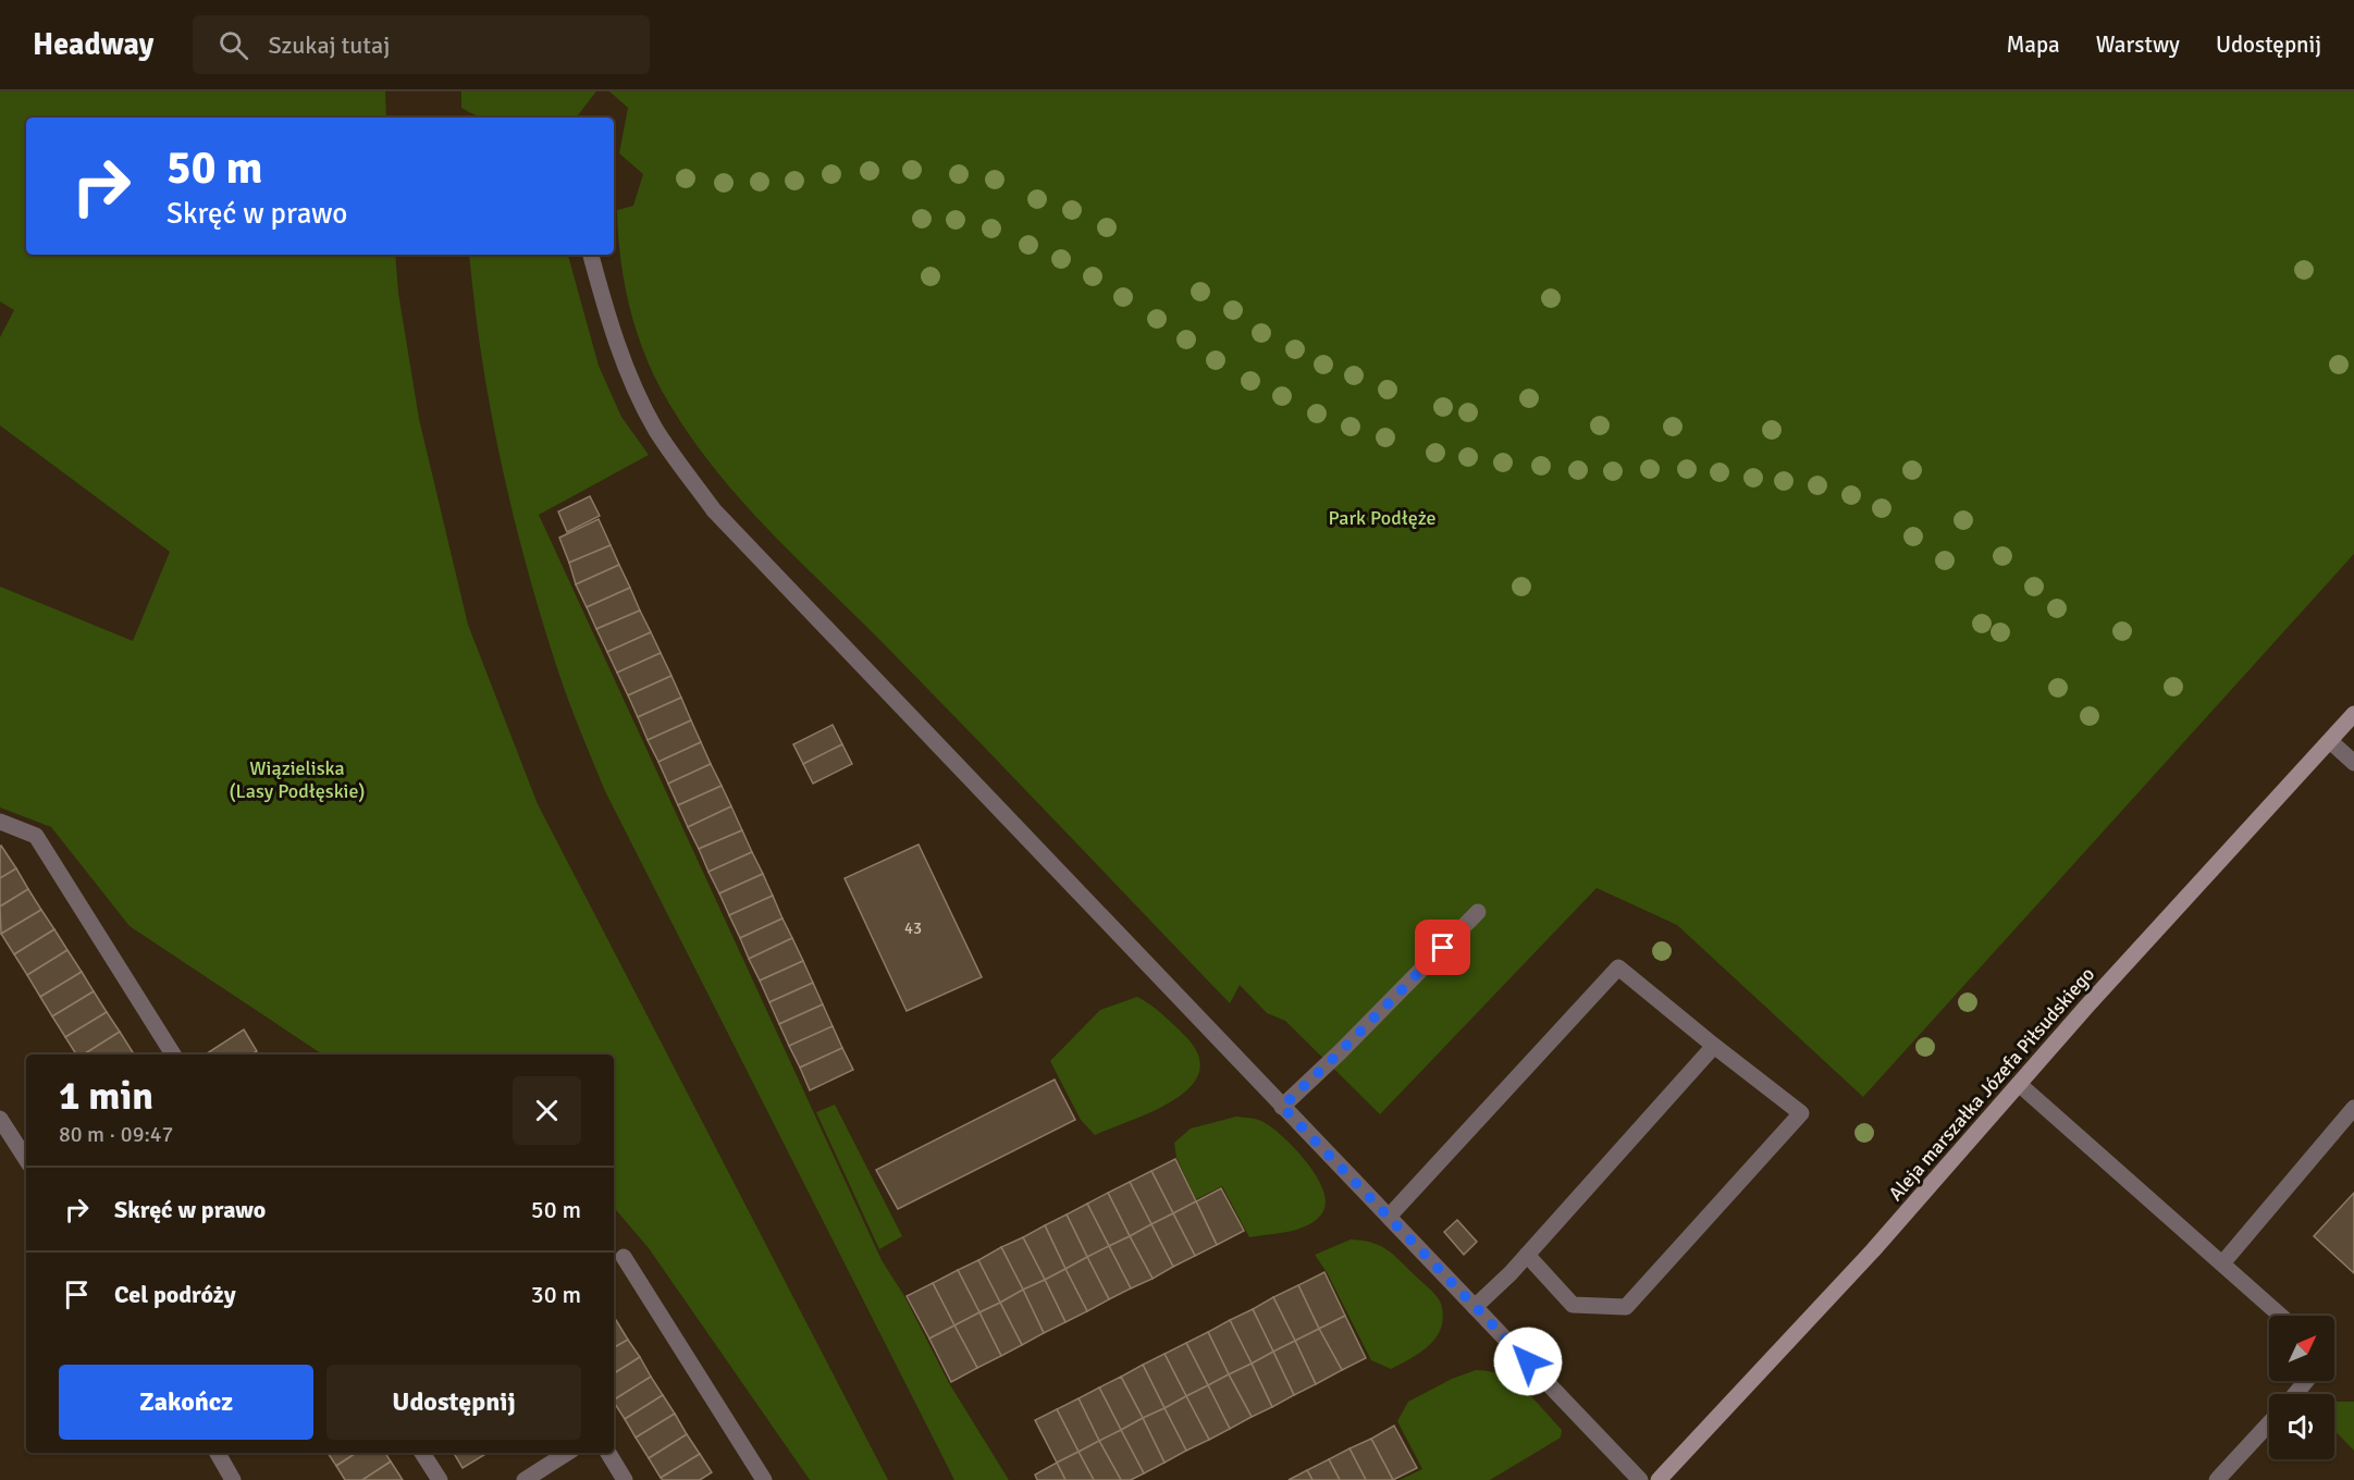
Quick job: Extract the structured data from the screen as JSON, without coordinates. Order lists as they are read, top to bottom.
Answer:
{
  "streets": {
    "street": ["Aleja marszałka Józefa Piłsudskiego"]
  },
  "parks": ["Park Podłęże", "Wiązieliska (Lasy Podłęskie)"],
  "house_numbers": ["43"],
  "north": "top right",
  "page": {
    "header": "Headway",
    "search": "Szukaj tutaj",
    "nav": ["Mapa", "Warstwy", "Udostępnij"],
    "turn": ["50 m", "Skręć w prawo"],
    "heading": ["1 min", "80 m · 09:47"],
    "list": [
      {
        "name": "Skręć w prawo",
        "value": "50 m"
      },
      {
        "name": "Cel podróży",
        "value": "30 m"
      }
    ],
    "buttons": ["Zakończ", "Udostępnij"]
  }
}
